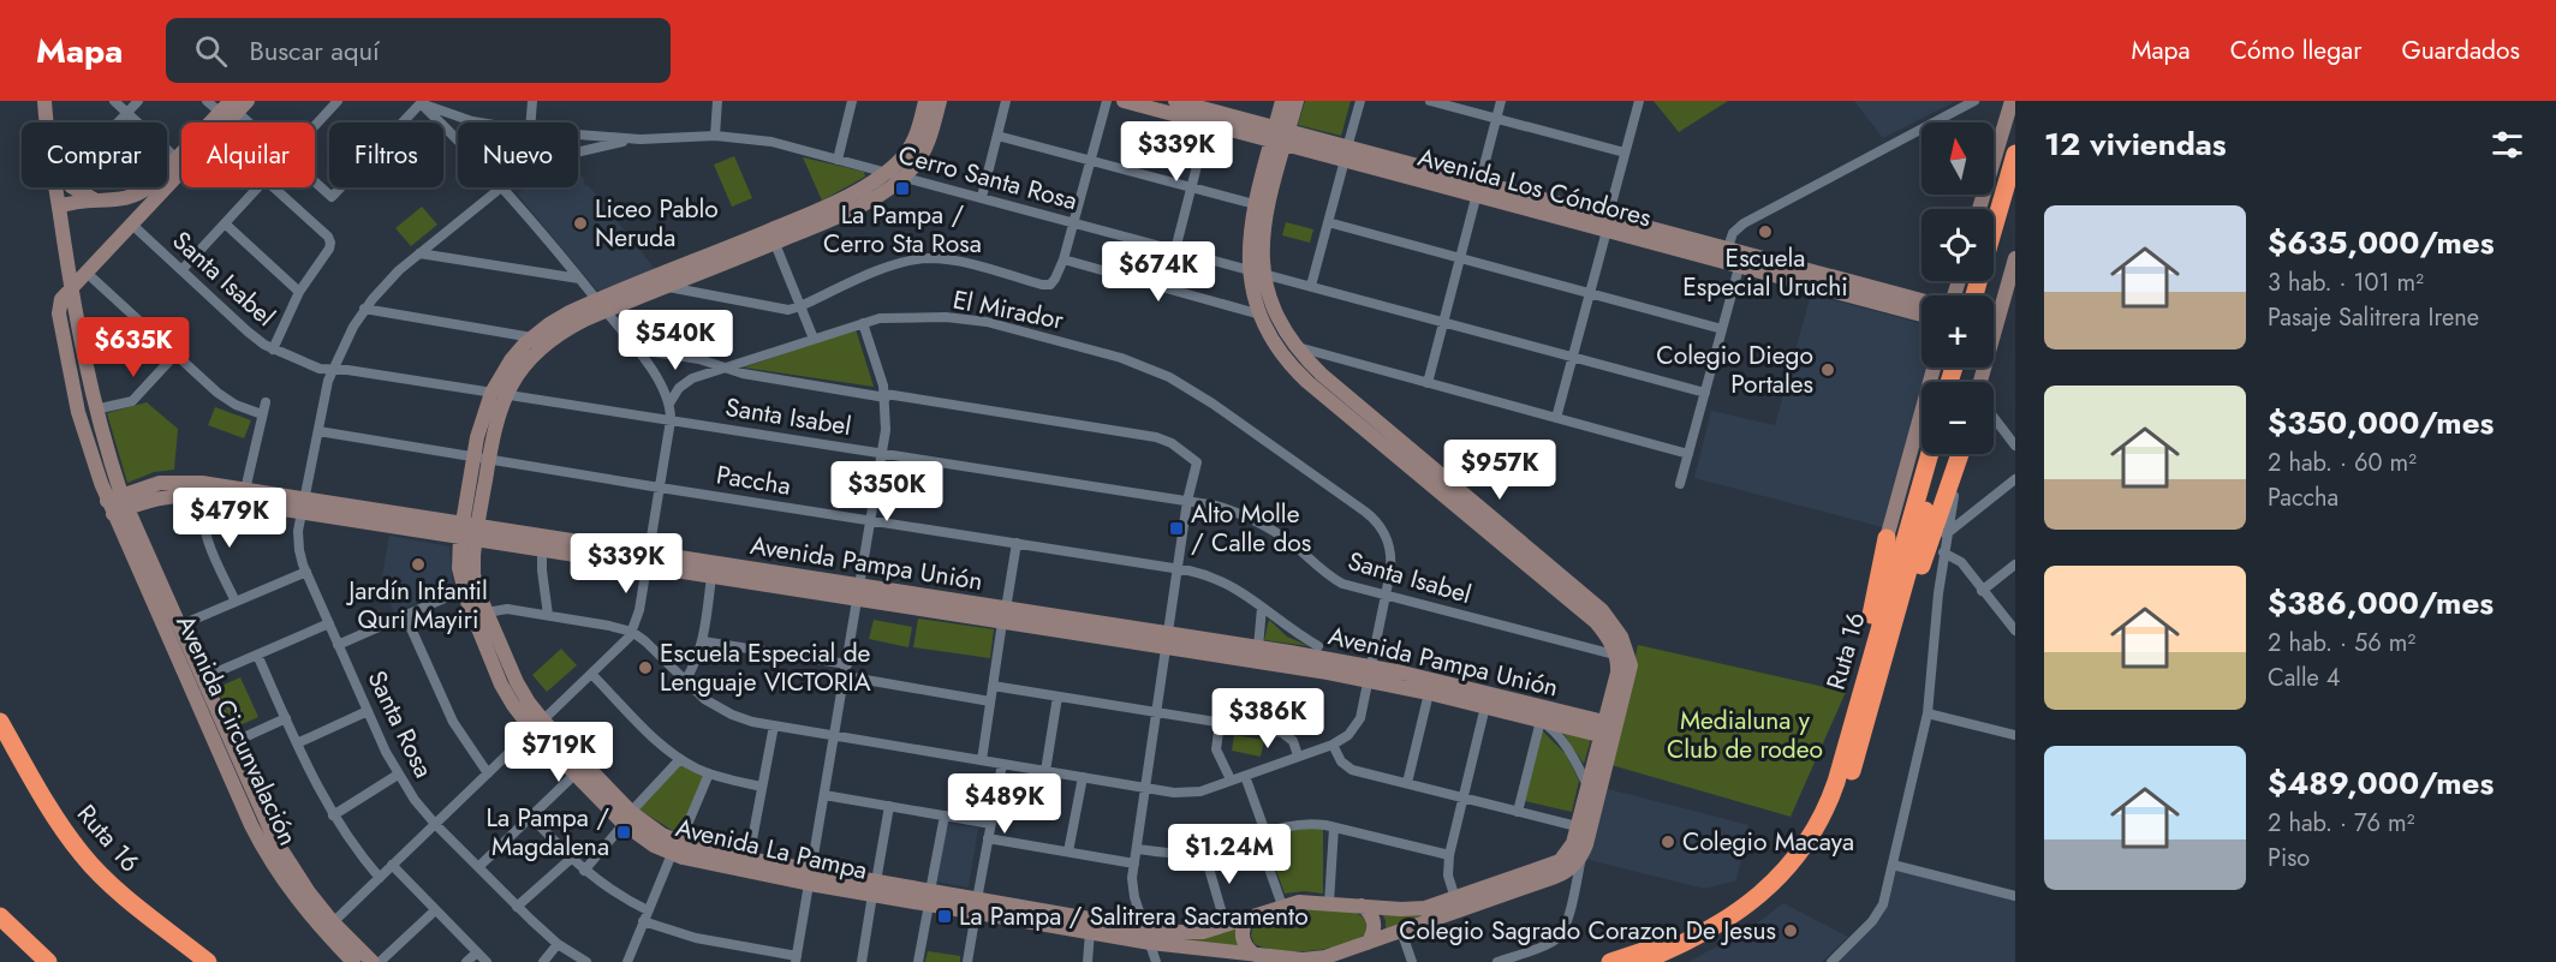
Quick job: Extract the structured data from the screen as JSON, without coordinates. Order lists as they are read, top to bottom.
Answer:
{
  "streets": {
    "highway": ["Ruta 16"],
    "street": [
      "Cerro Santa Rosa",
      "Avenida Los Cóndores",
      "Santa Isabel",
      "El Mirador",
      "Paccha",
      "Avenida Pampa Unión",
      "Santa Rosa",
      "Avenida Circunvalación",
      "Avenida La Pampa"
    ]
  },
  "crossings": [
    ["Cerro Santa Rosa", "Santa Rosa"],
    ["Cerro Santa Rosa", "Avenida La Pampa"],
    ["Santa Isabel", "El Mirador"],
    ["Santa Isabel", "Santa Rosa"],
    ["Santa Isabel", "Avenida La Pampa"],
    ["El Mirador", "Avenida Pampa Unión"],
    ["Paccha", "Santa Rosa"],
    ["Paccha", "Avenida La Pampa"],
    ["Avenida Pampa Unión", "Santa Rosa"],
    ["Avenida Pampa Unión", "Avenida Circunvalación"],
    ["Avenida Pampa Unión", "Avenida La Pampa"]
  ],
  "parks": ["Medialuna y Club de rodeo"],
  "places": {
    "transit": [
      "La Pampa / Cerro Sta Rosa",
      "Alto Molle / Calle dos",
      "La Pampa / Magdalena",
      "La Pampa / Salitrera Sacramento"
    ],
    "other": [
      "Liceo Pablo Neruda",
      "Escuela Especial Uruchi",
      "Colegio Diego Portales",
      "Jardín Infantil Quri Mayiri",
      "Escuela Especial de Lenguaje VICTORIA",
      "Colegio Macaya",
      "Colegio Sagrado Corazon De Jesus"
    ]
  },
  "north": "top",
  "page": {
    "header": "Mapa",
    "search": "Buscar aquí",
    "nav": ["Mapa", "Cómo llegar", "Guardados"],
    "heading": "12 viviendas",
    "price": [
      "$339K",
      "$674K",
      "$540K",
      "$635K",
      "$957K",
      "$350K",
      "$479K",
      "$339K",
      "$386K",
      "$719K",
      "$489K",
      "$1.24M"
    ],
    "map_buttons": ["+", "−"],
    "chip": [
      "Comprar",
      "Alquilar",
      "Filtros",
      "Nuevo"
    ],
    "list": [
      {
        "name": "$635,000/mes",
        "note": "3 hab. · 101 m² · Pasaje Salitrera Irene"
      },
      {
        "name": "$350,000/mes",
        "note": "2 hab. · 60 m² · Paccha"
      },
      {
        "name": "$386,000/mes",
        "note": "2 hab. · 56 m² · Calle 4"
      },
      {
        "name": "$489,000/mes",
        "note": "2 hab. · 76 m² · Piso"
      }
    ]
  }
}
